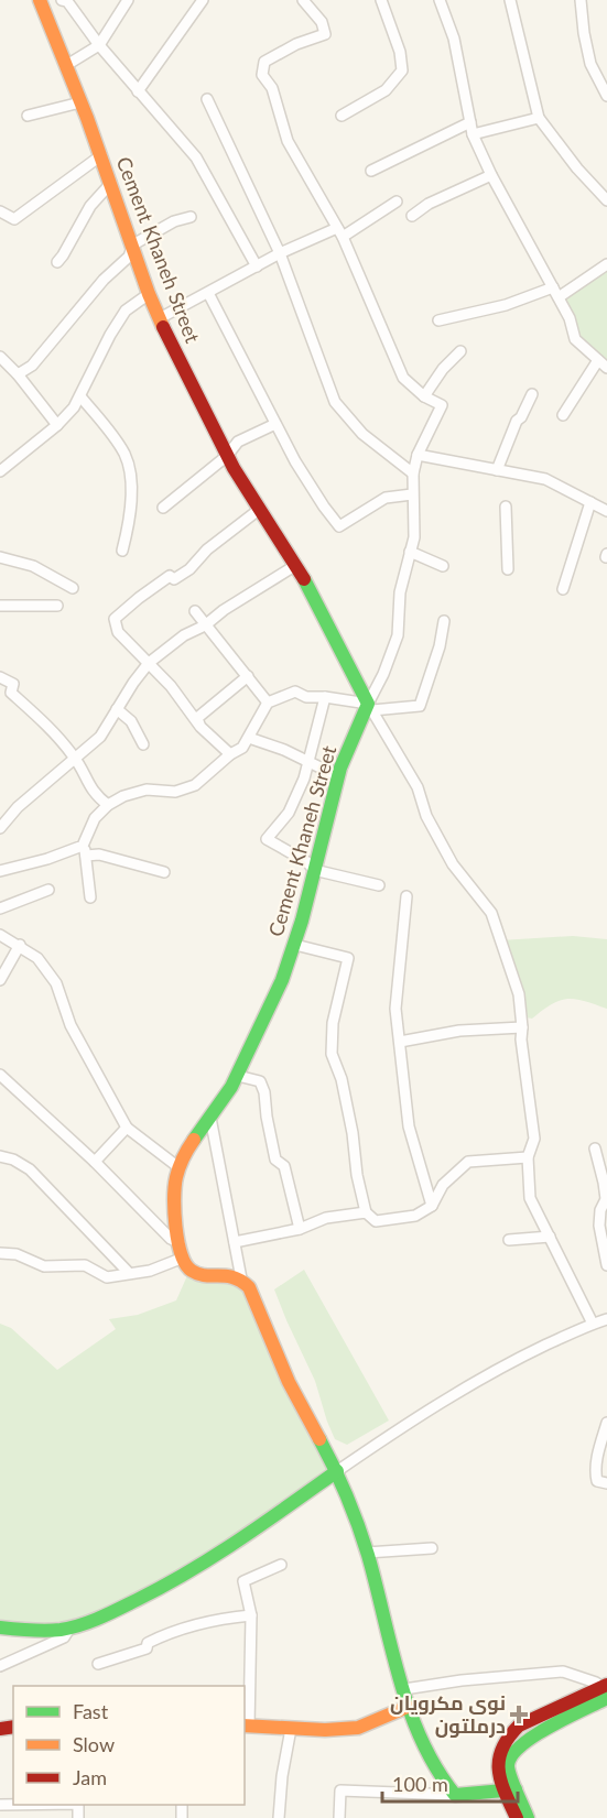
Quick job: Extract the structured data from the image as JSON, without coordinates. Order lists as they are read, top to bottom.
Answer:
{
  "streets": {
    "street": ["Cement Khaneh Street"]
  },
  "places": {
    "health": ["نوی مکرویان درملتون"]
  },
  "legend": ["Fast", "Slow", "Jam"],
  "scale_bar": "100 m"
}
